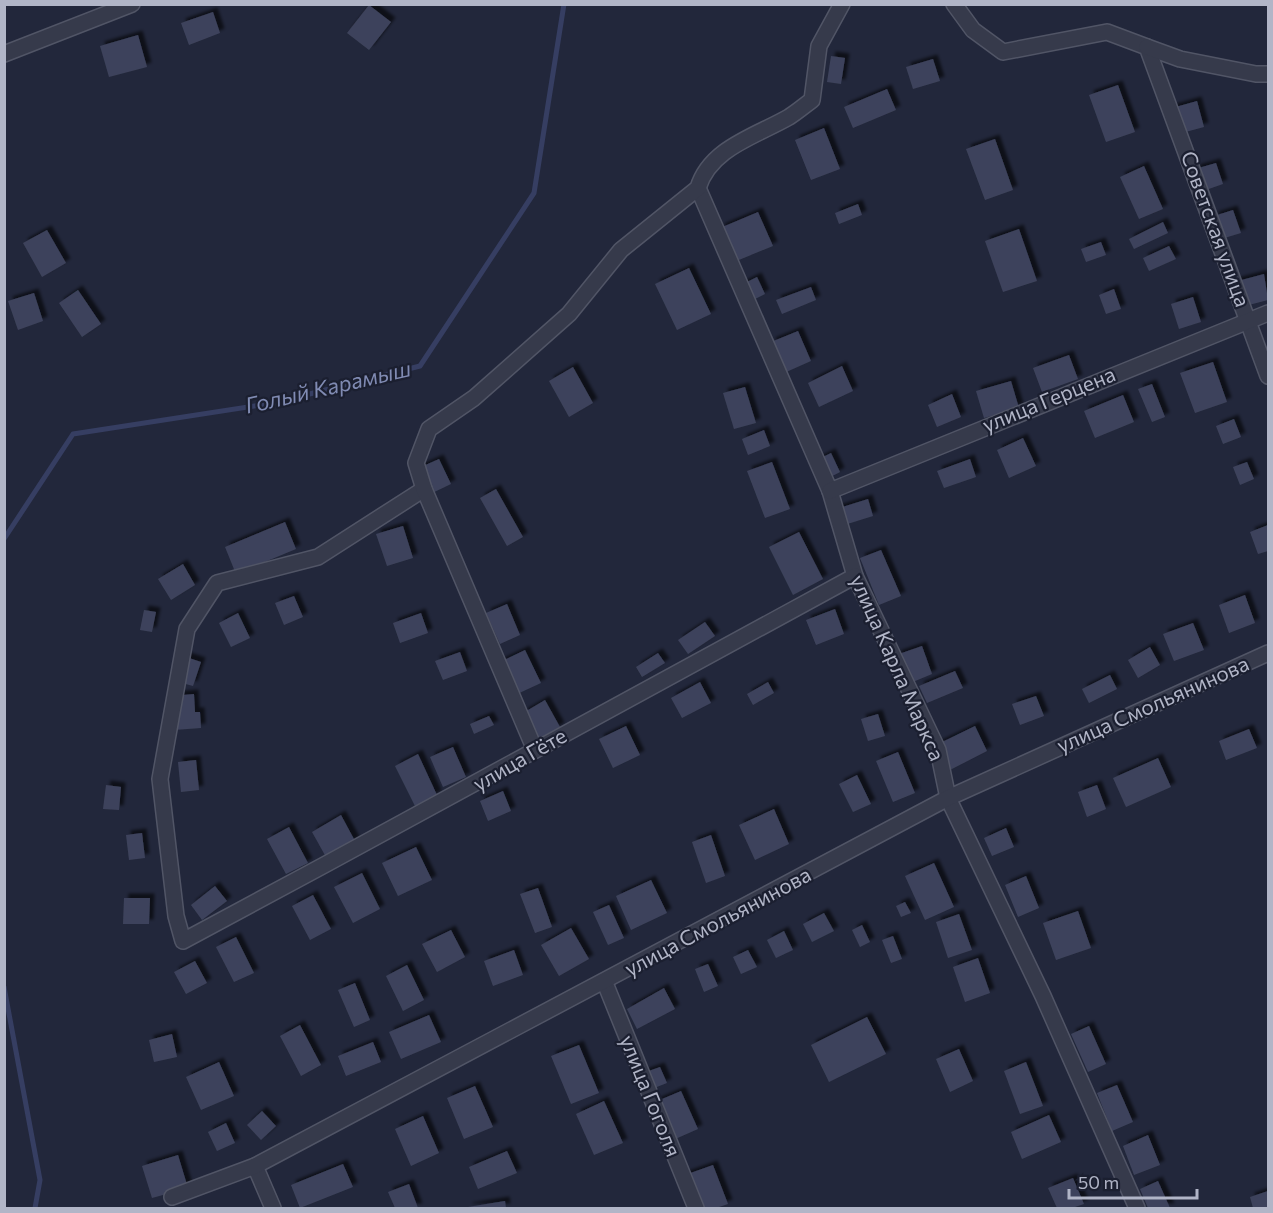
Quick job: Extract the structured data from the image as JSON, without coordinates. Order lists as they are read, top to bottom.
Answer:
{
  "streets": {
    "street": [
      "Советская улица",
      "улица Герцена",
      "улица Карла Маркса",
      "улица Смольянинова",
      "улица Гёте",
      "улица Гоголя"
    ]
  },
  "crossings": [
    ["Советская улица", "улица Герцена"],
    ["улица Герцена", "улица Карла Маркса"],
    ["улица Карла Маркса", "улица Смольянинова"],
    ["улица Карла Маркса", "улица Гёте"],
    ["улица Смольянинова", "улица Гоголя"]
  ],
  "water": ["Голый Карамыш"],
  "scale_bar": "50 m"
}
